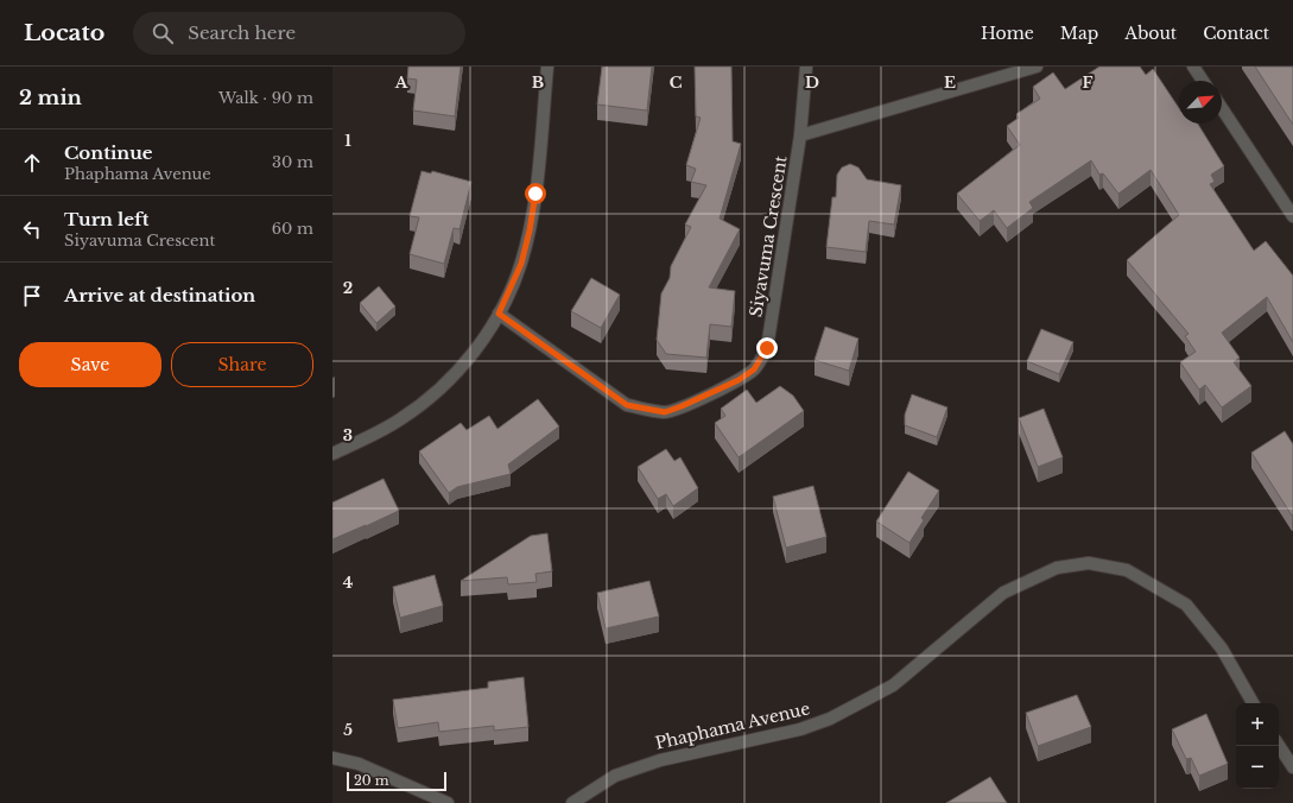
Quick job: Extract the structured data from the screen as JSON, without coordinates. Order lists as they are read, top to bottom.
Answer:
{
  "streets": {
    "street": ["Siyavuma Crescent", "Phaphama Avenue"]
  },
  "scale_bar": "20 m",
  "north": "top right",
  "page": {
    "header": "Locato",
    "search": "Search here",
    "nav": [
      "Home",
      "Map",
      "About",
      "Contact"
    ],
    "heading": ["2 min", "Walk · 90 m"],
    "list": [
      ["Continue", "Phaphama Avenue", "30 m"],
      ["Turn left", "Siyavuma Crescent", "60 m"],
      "Arrive at destination"
    ],
    "buttons": ["Save", "Share"],
    "map_buttons": ["+", "−"],
    "scale": "20 m"
  },
  "grid": {
    "columns": [
      "A",
      "B",
      "C",
      "D",
      "E",
      "F"
    ],
    "rows": [
      "1",
      "2",
      "3",
      "4",
      "5"
    ]
  }
}
